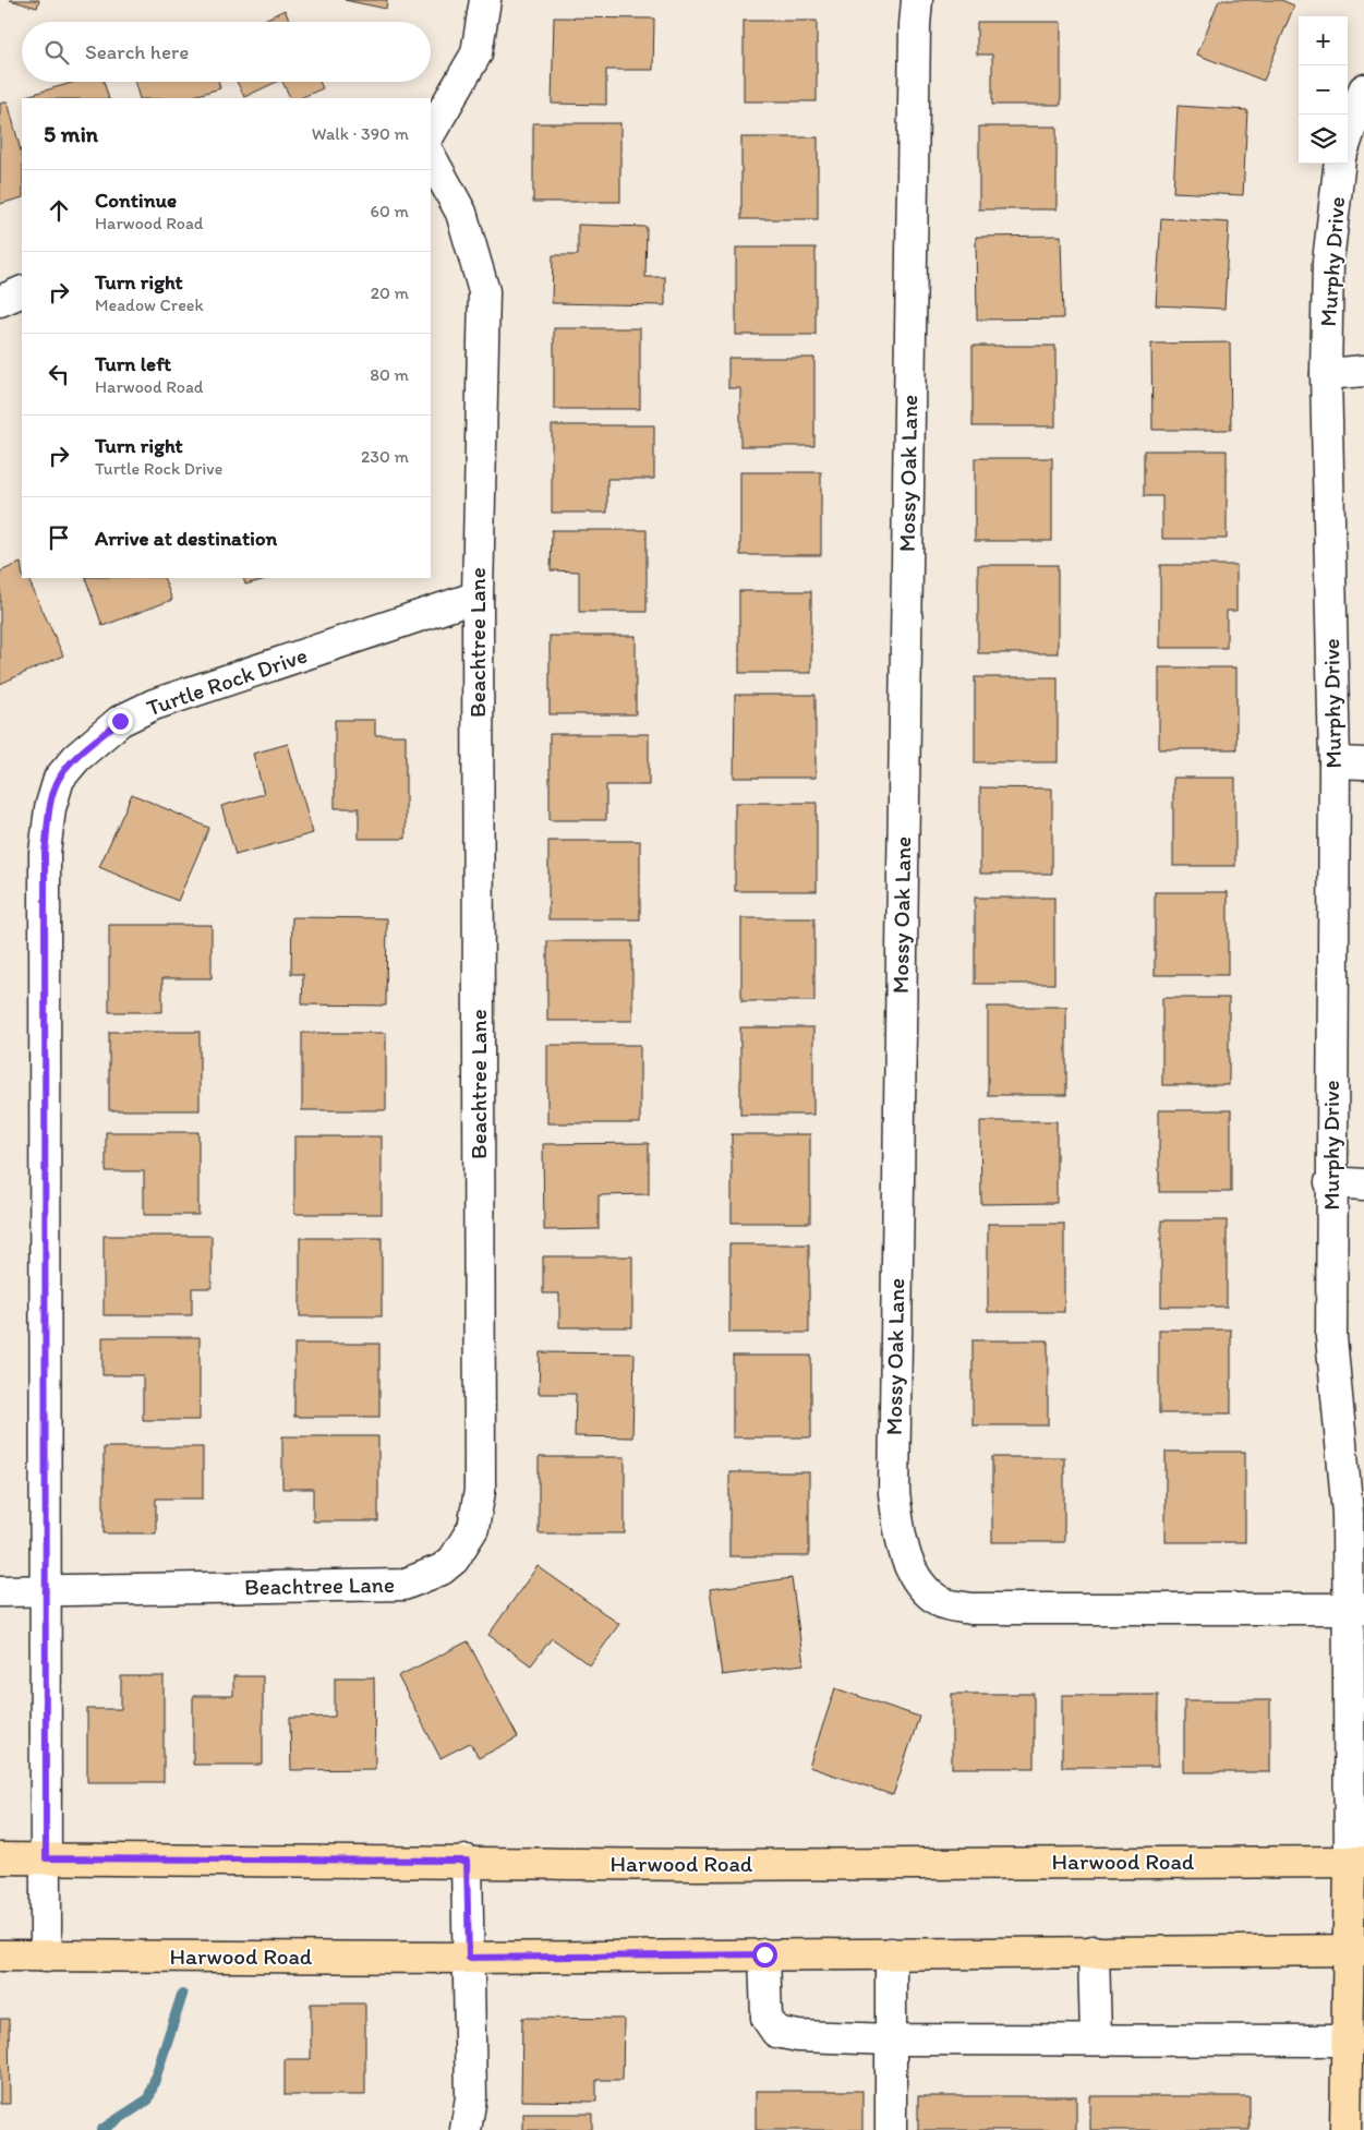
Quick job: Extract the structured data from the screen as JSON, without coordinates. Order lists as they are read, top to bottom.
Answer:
{
  "streets": {
    "main road": ["Murphy Drive", "Harwood Road"],
    "street": ["Mossy Oak Lane", "Beachtree Lane", "Turtle Rock Drive"]
  },
  "crossings": [
    ["Murphy Drive", "Mossy Oak Lane"],
    ["Murphy Drive", "Harwood Road"],
    ["Beachtree Lane", "Turtle Rock Drive"],
    ["Turtle Rock Drive", "Harwood Road"]
  ],
  "page": {
    "map_buttons": ["+", "−"],
    "search": "Search here",
    "heading": ["5 min", "Walk · 390 m"],
    "list": [
      ["Continue", "Harwood Road", "60 m"],
      ["Turn right", "Meadow Creek", "20 m"],
      ["Turn left", "Harwood Road", "80 m"],
      ["Turn right", "Turtle Rock Drive", "230 m"],
      "Arrive at destination"
    ]
  }
}
